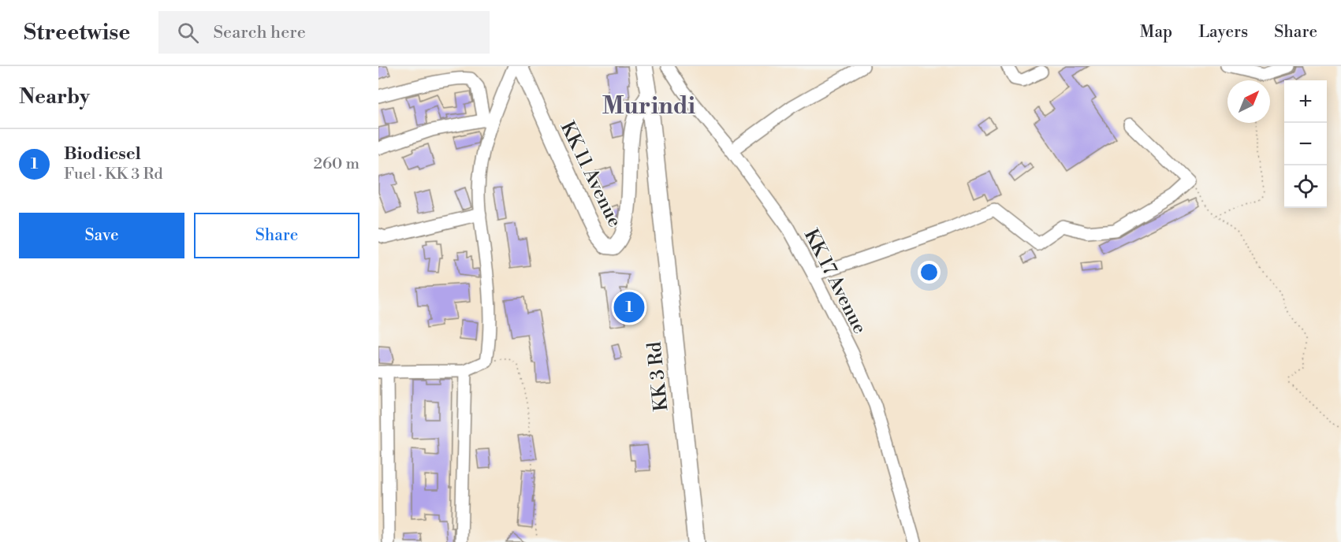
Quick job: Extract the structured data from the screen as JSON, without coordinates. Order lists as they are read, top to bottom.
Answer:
{
  "streets": {
    "highway": ["KK 3 Rd"],
    "main road": ["KK 11 Avenue"],
    "street": ["KK 17 Avenue"]
  },
  "crossings": [
    ["KK 11 Avenue", "KK 3 Rd"]
  ],
  "districts": ["Murindi"],
  "north": "top right",
  "page": {
    "header": "Streetwise",
    "search": "Search here",
    "nav": ["Map", "Layers", "Share"],
    "heading": "Nearby",
    "map_buttons": ["+", "−"],
    "list": [
      {
        "mark": "1",
        "name": "Biodiesel",
        "note": "Fuel · KK 3 Rd",
        "value": "260 m"
      }
    ],
    "buttons": ["Save", "Share"],
    "pins": "1"
  }
}
